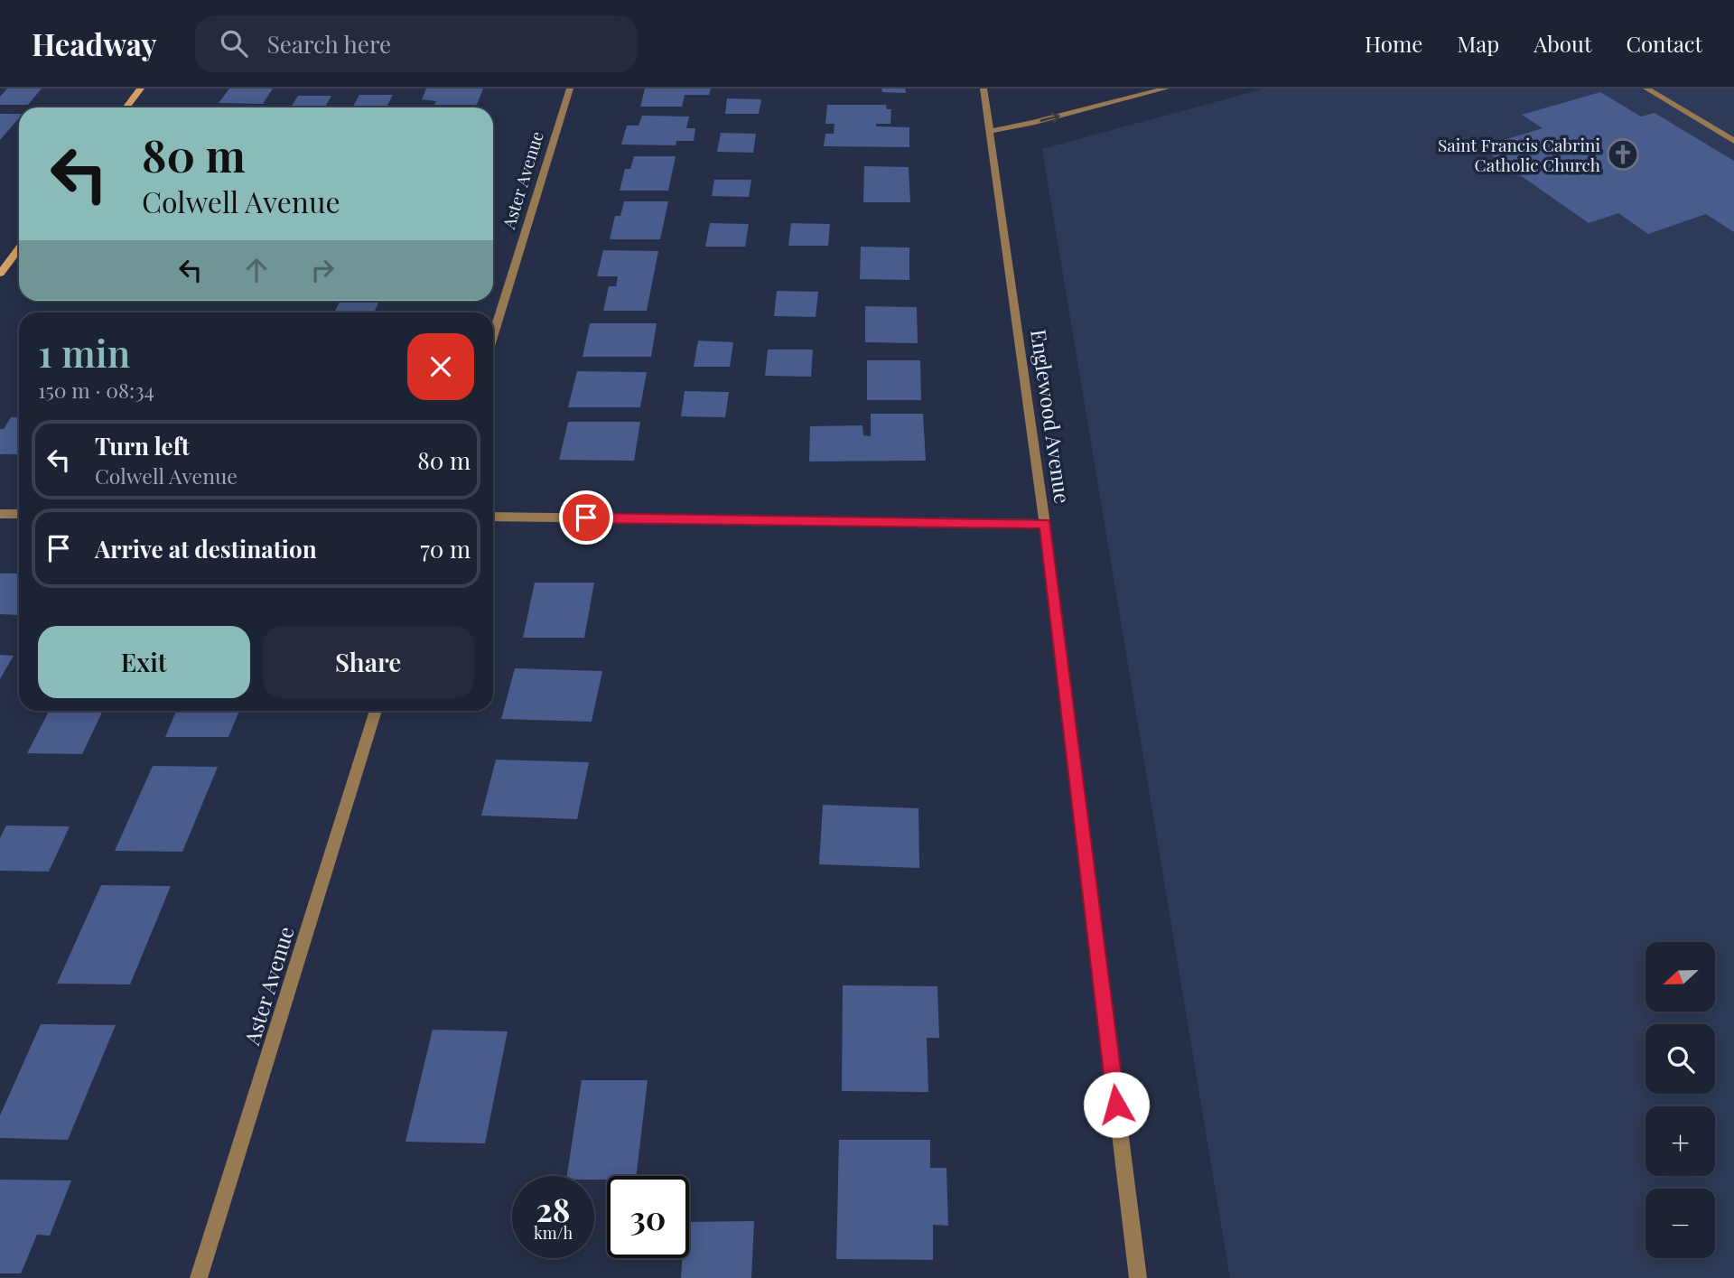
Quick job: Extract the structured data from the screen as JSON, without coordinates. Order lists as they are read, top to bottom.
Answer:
{
  "streets": {
    "street": ["Aster Avenue", "Englewood Avenue"]
  },
  "places": {
    "church": ["Saint Francis Cabrini Catholic Church"]
  },
  "north": "left",
  "page": {
    "header": "Headway",
    "search": "Search here",
    "nav": [
      "Home",
      "Map",
      "About",
      "Contact"
    ],
    "turn": ["80 m", "Colwell Avenue"],
    "heading": ["1 min", "150 m · 08:34"],
    "list": [
      {
        "name": "Turn left",
        "note": "Colwell Avenue",
        "value": "80 m"
      },
      {
        "name": "Arrive at destination",
        "value": "70 m"
      }
    ],
    "buttons": ["Exit", "Share"],
    "map_buttons": ["+", "−"],
    "speed": "28 km/h",
    "limit": "30"
  }
}
